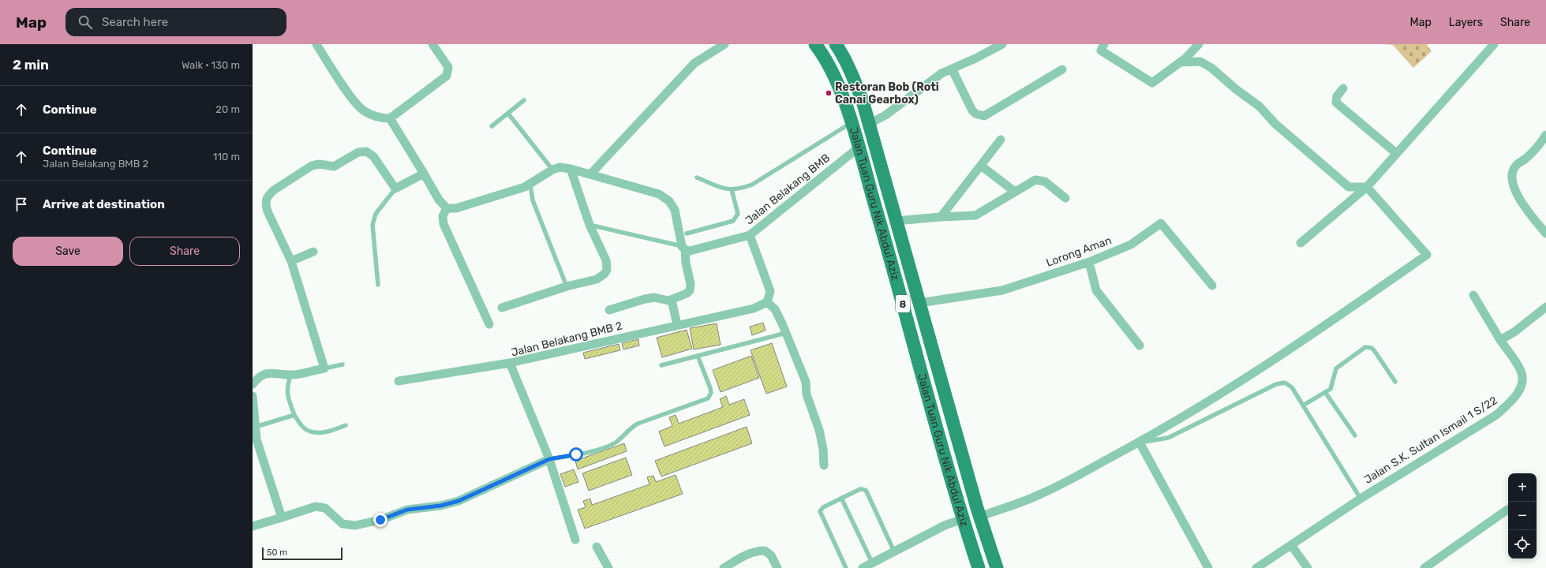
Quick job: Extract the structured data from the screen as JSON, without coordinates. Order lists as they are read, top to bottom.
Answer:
{
  "streets": {
    "main road": ["Jalan Tuan Guru Nik Abdul Aziz", "8"],
    "street": [
      "Jalan Belakang BMB",
      "Lorong Aman",
      "Jalan Belakang BMB 2",
      "Jalan S.K. Sultan Ismail 1 S/22"
    ]
  },
  "crossings": [
    ["Jalan Belakang BMB", "Jalan Tuan Guru Nik Abdul Aziz"],
    ["Jalan Tuan Guru Nik Abdul Aziz", "Lorong Aman"]
  ],
  "places": ["Restoran Bob (Roti Canai Gearbox)"],
  "scale_bar": "50 m",
  "page": {
    "header": "Map",
    "search": "Search here",
    "nav": ["Map", "Layers", "Share"],
    "heading": ["2 min", "Walk · 130 m"],
    "list": [
      ["Continue", "20 m"],
      ["Continue", "Jalan Belakang BMB 2", "110 m"],
      "Arrive at destination"
    ],
    "buttons": ["Save", "Share"],
    "map_buttons": ["+", "−"],
    "scale": "50 m"
  }
}
